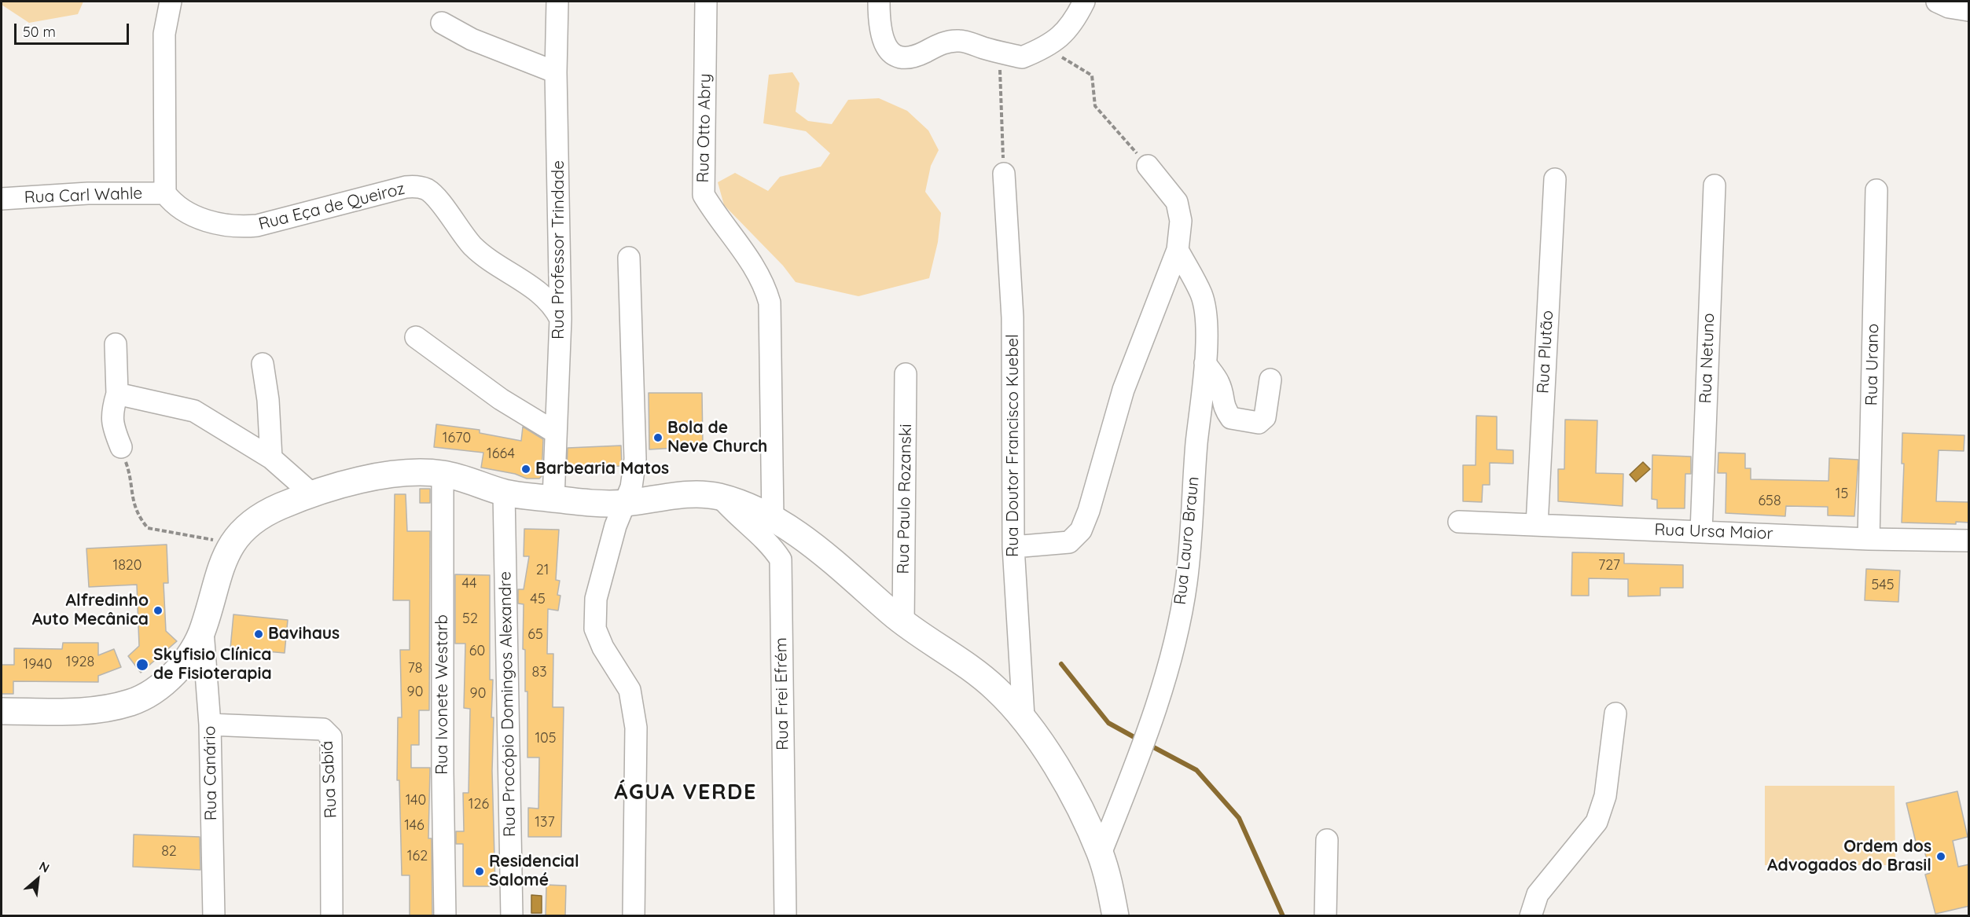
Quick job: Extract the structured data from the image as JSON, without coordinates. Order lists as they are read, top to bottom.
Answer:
{
  "streets": {
    "street": [
      "Rua Otto Abry",
      "Rua Carl Wahle",
      "Rua Eça de Queiroz",
      "Rua Professor Trindade",
      "Rua Plutão",
      "Rua Netuno",
      "Rua Urano",
      "Rua Doutor Francisco Kuebel",
      "Rua Paulo Rozanski",
      "Rua Ursa Maior",
      "Rua Lauro Braun",
      "Rua Frei Efrém",
      "Rua Ivonete Westarb",
      "Rua Procópio Domingos Alexandre",
      "Rua Canário",
      "Rua Sabiá"
    ]
  },
  "crossings": [
    ["Rua Carl Wahle", "Rua Eça de Queiroz"],
    ["Rua Eça de Queiroz", "Rua Professor Trindade"],
    ["Rua Plutão", "Rua Ursa Maior"],
    ["Rua Netuno", "Rua Ursa Maior"],
    ["Rua Urano", "Rua Ursa Maior"],
    ["Rua Canário", "Rua Sabiá"]
  ],
  "districts": ["ÁGUA VERDE"],
  "places": [
    "Bola de Neve Church",
    "Barbearia Matos",
    "Alfredinho Auto Mecânica",
    "Bavihaus",
    "Skyfisio Clínica de Fisioterapia",
    "Ordem dos Advogados do Brasil",
    "Residencial Salomé"
  ],
  "house_numbers": [
    "1670",
    "1664",
    "15",
    "658",
    "1820",
    "727",
    "21",
    "44",
    "545",
    "45",
    "52",
    "65",
    "60",
    "1928",
    "1940",
    "78",
    "83",
    "90",
    "90",
    "105",
    "140",
    "126",
    "137",
    "146",
    "82",
    "162"
  ],
  "scale_bar": "50 m",
  "north": "top right"
}
